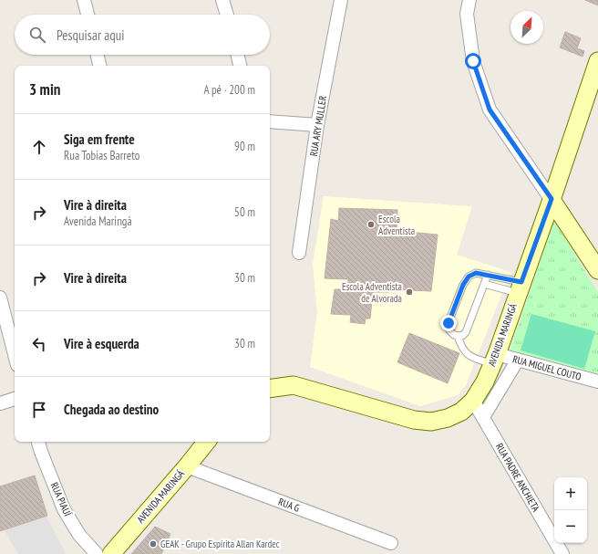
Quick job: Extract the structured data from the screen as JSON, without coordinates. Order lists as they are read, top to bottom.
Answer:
{
  "streets": {
    "main road": ["AVENIDA MARINGÁ"],
    "street": [
      "RUA ARY MULLER",
      "RUA MIGUEL COUTO",
      "RUA PADRE ANCHIETA",
      "RUA PIAUÍ",
      "RUA G"
    ]
  },
  "crossings": [
    ["AVENIDA MARINGÁ", "RUA MIGUEL COUTO"],
    ["AVENIDA MARINGÁ", "RUA PADRE ANCHIETA"],
    ["AVENIDA MARINGÁ", "RUA G"]
  ],
  "places": ["Escola Adventista", "Escola Adventista de Alvorada", "GEAK - Grupo Espírita Allan Kardec"],
  "north": "top right",
  "page": {
    "search": "Pesquisar aqui",
    "heading": ["3 min", "A pé · 200 m"],
    "list": [
      ["Siga em frente", "Rua Tobias Barreto", "90 m"],
      ["Vire à direita", "Avenida Maringá", "50 m"],
      ["Vire à direita", "30 m"],
      ["Vire à esquerda", "30 m"],
      "Chegada ao destino"
    ],
    "map_buttons": ["+", "−"]
  }
}
